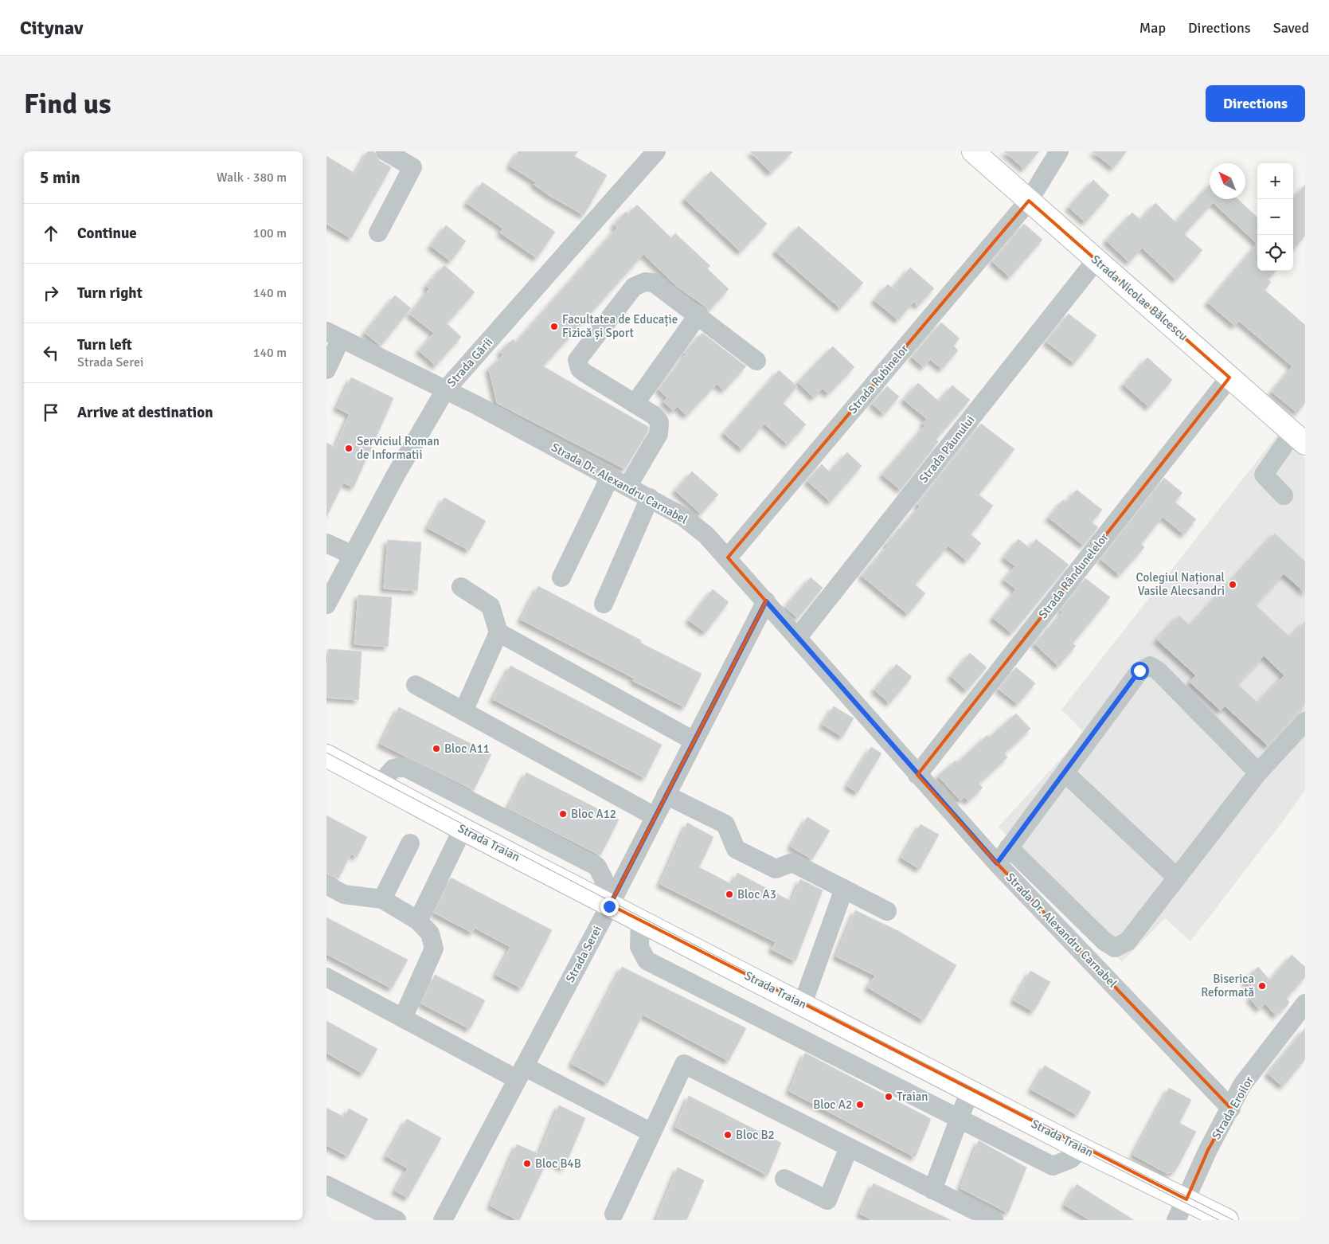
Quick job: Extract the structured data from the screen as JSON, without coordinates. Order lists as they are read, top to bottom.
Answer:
{
  "streets": {
    "main road": ["Strada Nicolae Bălcescu", "Strada Traian"],
    "street": [
      "Strada Gării",
      "Strada Rubinelor",
      "Strada Păunului",
      "Strada Dr. Alexandru Carnabel",
      "Strada Rândunelelor",
      "Strada Serei",
      "Strada Eroilor"
    ]
  },
  "crossings": [
    ["Strada Nicolae Bălcescu", "Strada Rubinelor"],
    ["Strada Nicolae Bălcescu", "Strada Păunului"],
    ["Strada Nicolae Bălcescu", "Strada Rândunelelor"],
    ["Strada Gării", "Strada Dr. Alexandru Carnabel"],
    ["Strada Rubinelor", "Strada Dr. Alexandru Carnabel"],
    ["Strada Păunului", "Strada Dr. Alexandru Carnabel"],
    ["Strada Dr. Alexandru Carnabel", "Strada Rândunelelor"],
    ["Strada Dr. Alexandru Carnabel", "Strada Serei"],
    ["Strada Dr. Alexandru Carnabel", "Strada Eroilor"],
    ["Strada Traian", "Strada Serei"],
    ["Strada Traian", "Strada Eroilor"]
  ],
  "places": [
    "Facultatea de Educație Fizică și Sport",
    "Serviciul Roman de Informatii",
    "Colegiul Național Vasile Alecsandri",
    "Bloc A11",
    "Bloc A12",
    "Bloc A3",
    "Biserica Reformată",
    "Traian",
    "Bloc A2",
    "Bloc B2",
    "Bloc B4B"
  ],
  "north": "top left",
  "page": {
    "header": "Citynav",
    "nav": ["Map", "Directions", "Saved"],
    "buttons": "Directions",
    "title": "Find us",
    "heading": ["5 min", "Walk · 380 m"],
    "map_buttons": ["+", "−"],
    "list": [
      ["Continue", "100 m"],
      ["Turn right", "140 m"],
      ["Turn left", "Strada Serei", "140 m"],
      "Arrive at destination"
    ]
  }
}
